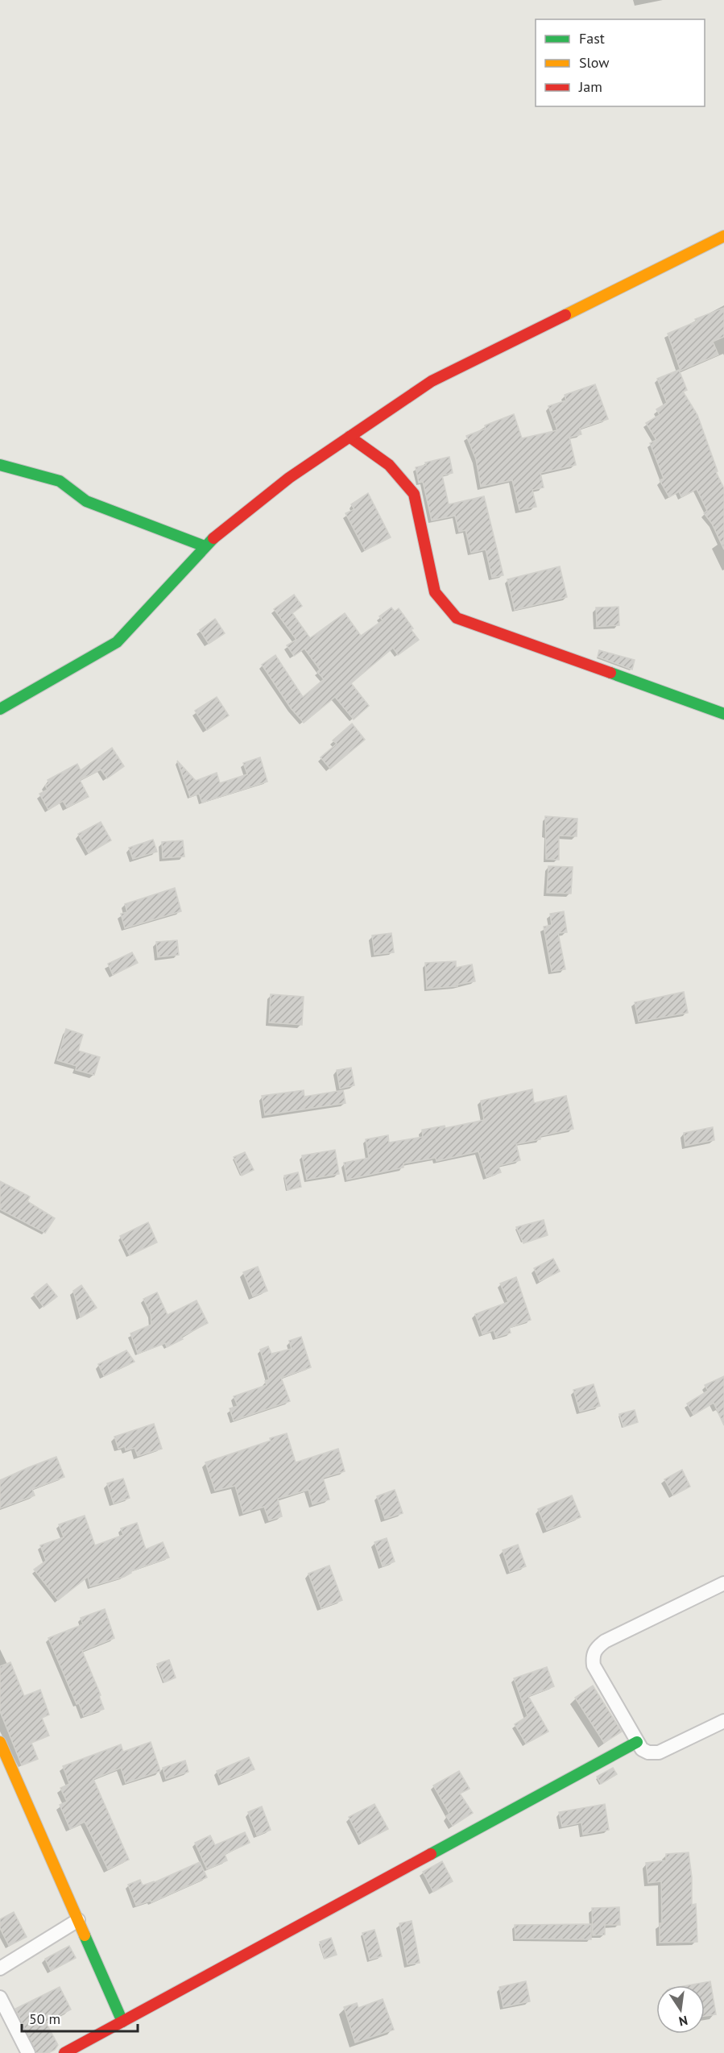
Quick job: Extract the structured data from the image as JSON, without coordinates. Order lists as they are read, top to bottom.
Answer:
{
  "legend": ["Fast", "Slow", "Jam"],
  "scale_bar": "50 m",
  "north": "bottom"
}
